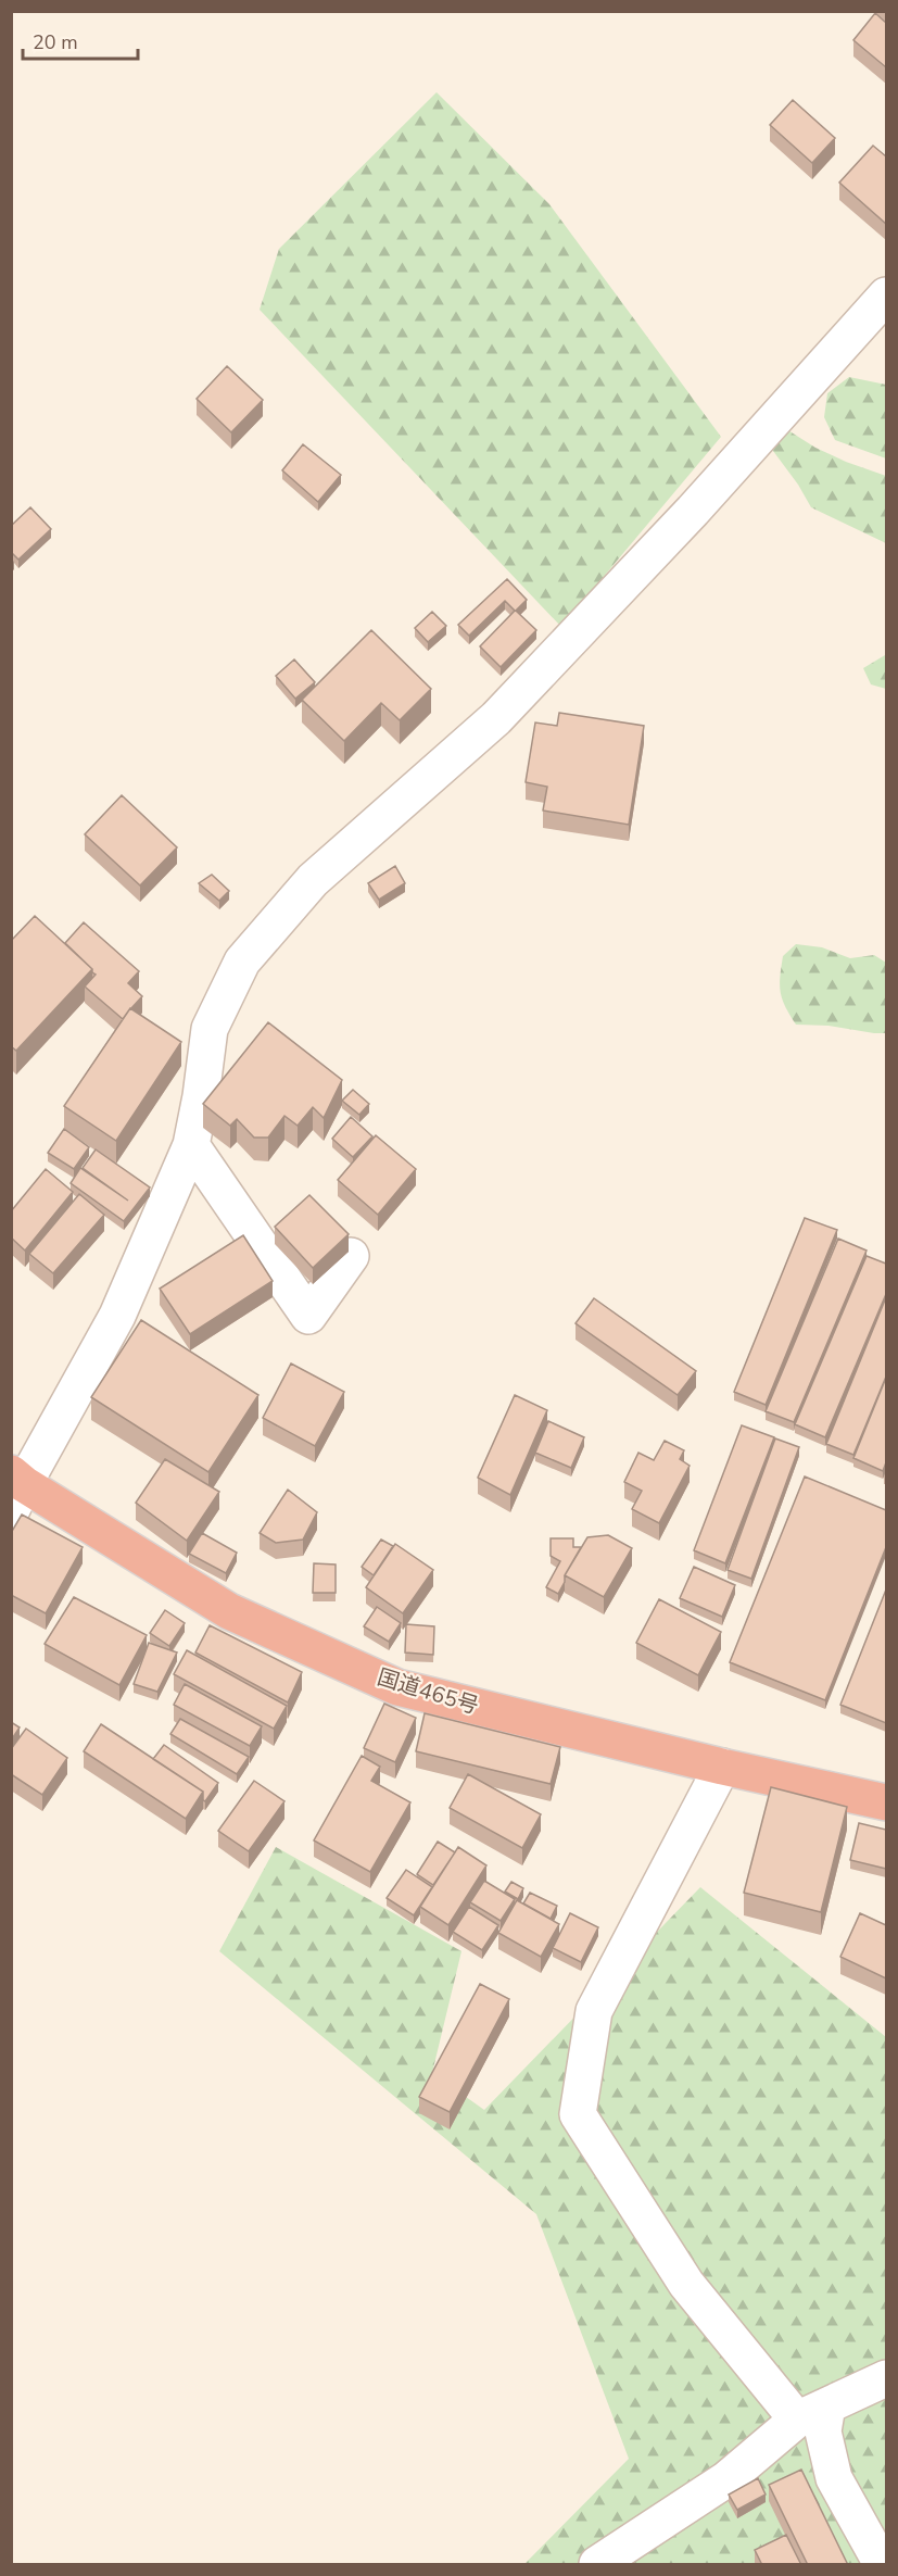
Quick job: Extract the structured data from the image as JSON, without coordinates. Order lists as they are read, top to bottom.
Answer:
{
  "streets": {
    "highway": ["国道465号"]
  },
  "scale_bar": "20 m"
}
